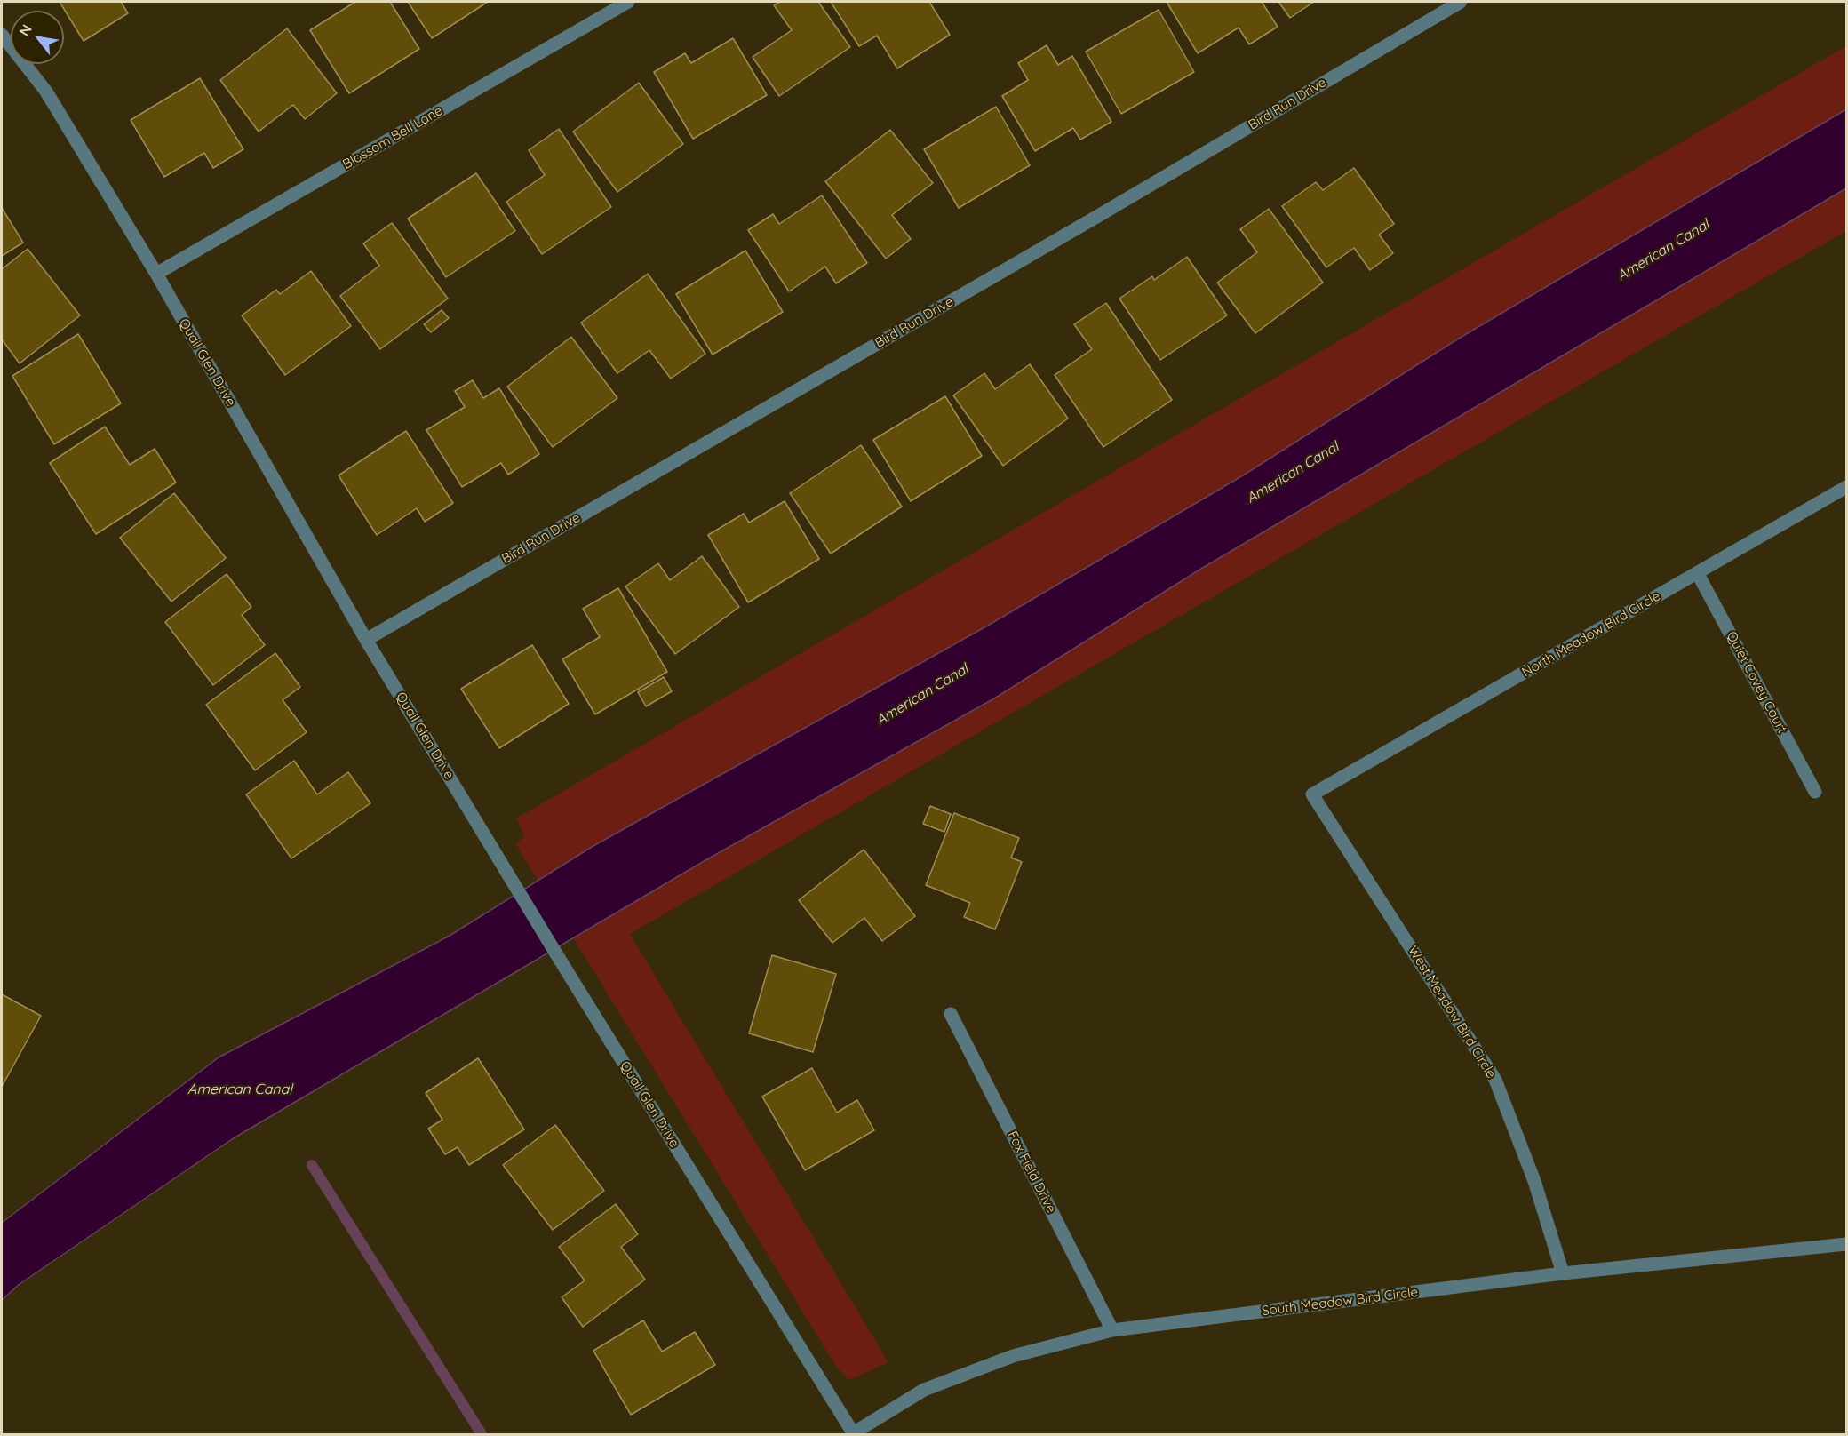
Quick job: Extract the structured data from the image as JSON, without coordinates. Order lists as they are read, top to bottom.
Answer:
{
  "streets": {
    "street": [
      "Bird Run Drive",
      "Blossom Bell Lane",
      "Quail Glen Drive",
      "North Meadow Bird Circle",
      "Quiet Covey Court",
      "West Meadow Bird Circle",
      "Fox Field Drive",
      "South Meadow Bird Circle"
    ]
  },
  "crossings": [
    ["Bird Run Drive", "Quail Glen Drive"],
    ["Blossom Bell Lane", "Quail Glen Drive"],
    ["Quail Glen Drive", "South Meadow Bird Circle"],
    ["North Meadow Bird Circle", "Quiet Covey Court"],
    ["North Meadow Bird Circle", "West Meadow Bird Circle"],
    ["West Meadow Bird Circle", "South Meadow Bird Circle"],
    ["Fox Field Drive", "South Meadow Bird Circle"]
  ],
  "water": ["American Canal"],
  "north": "top left"
}
